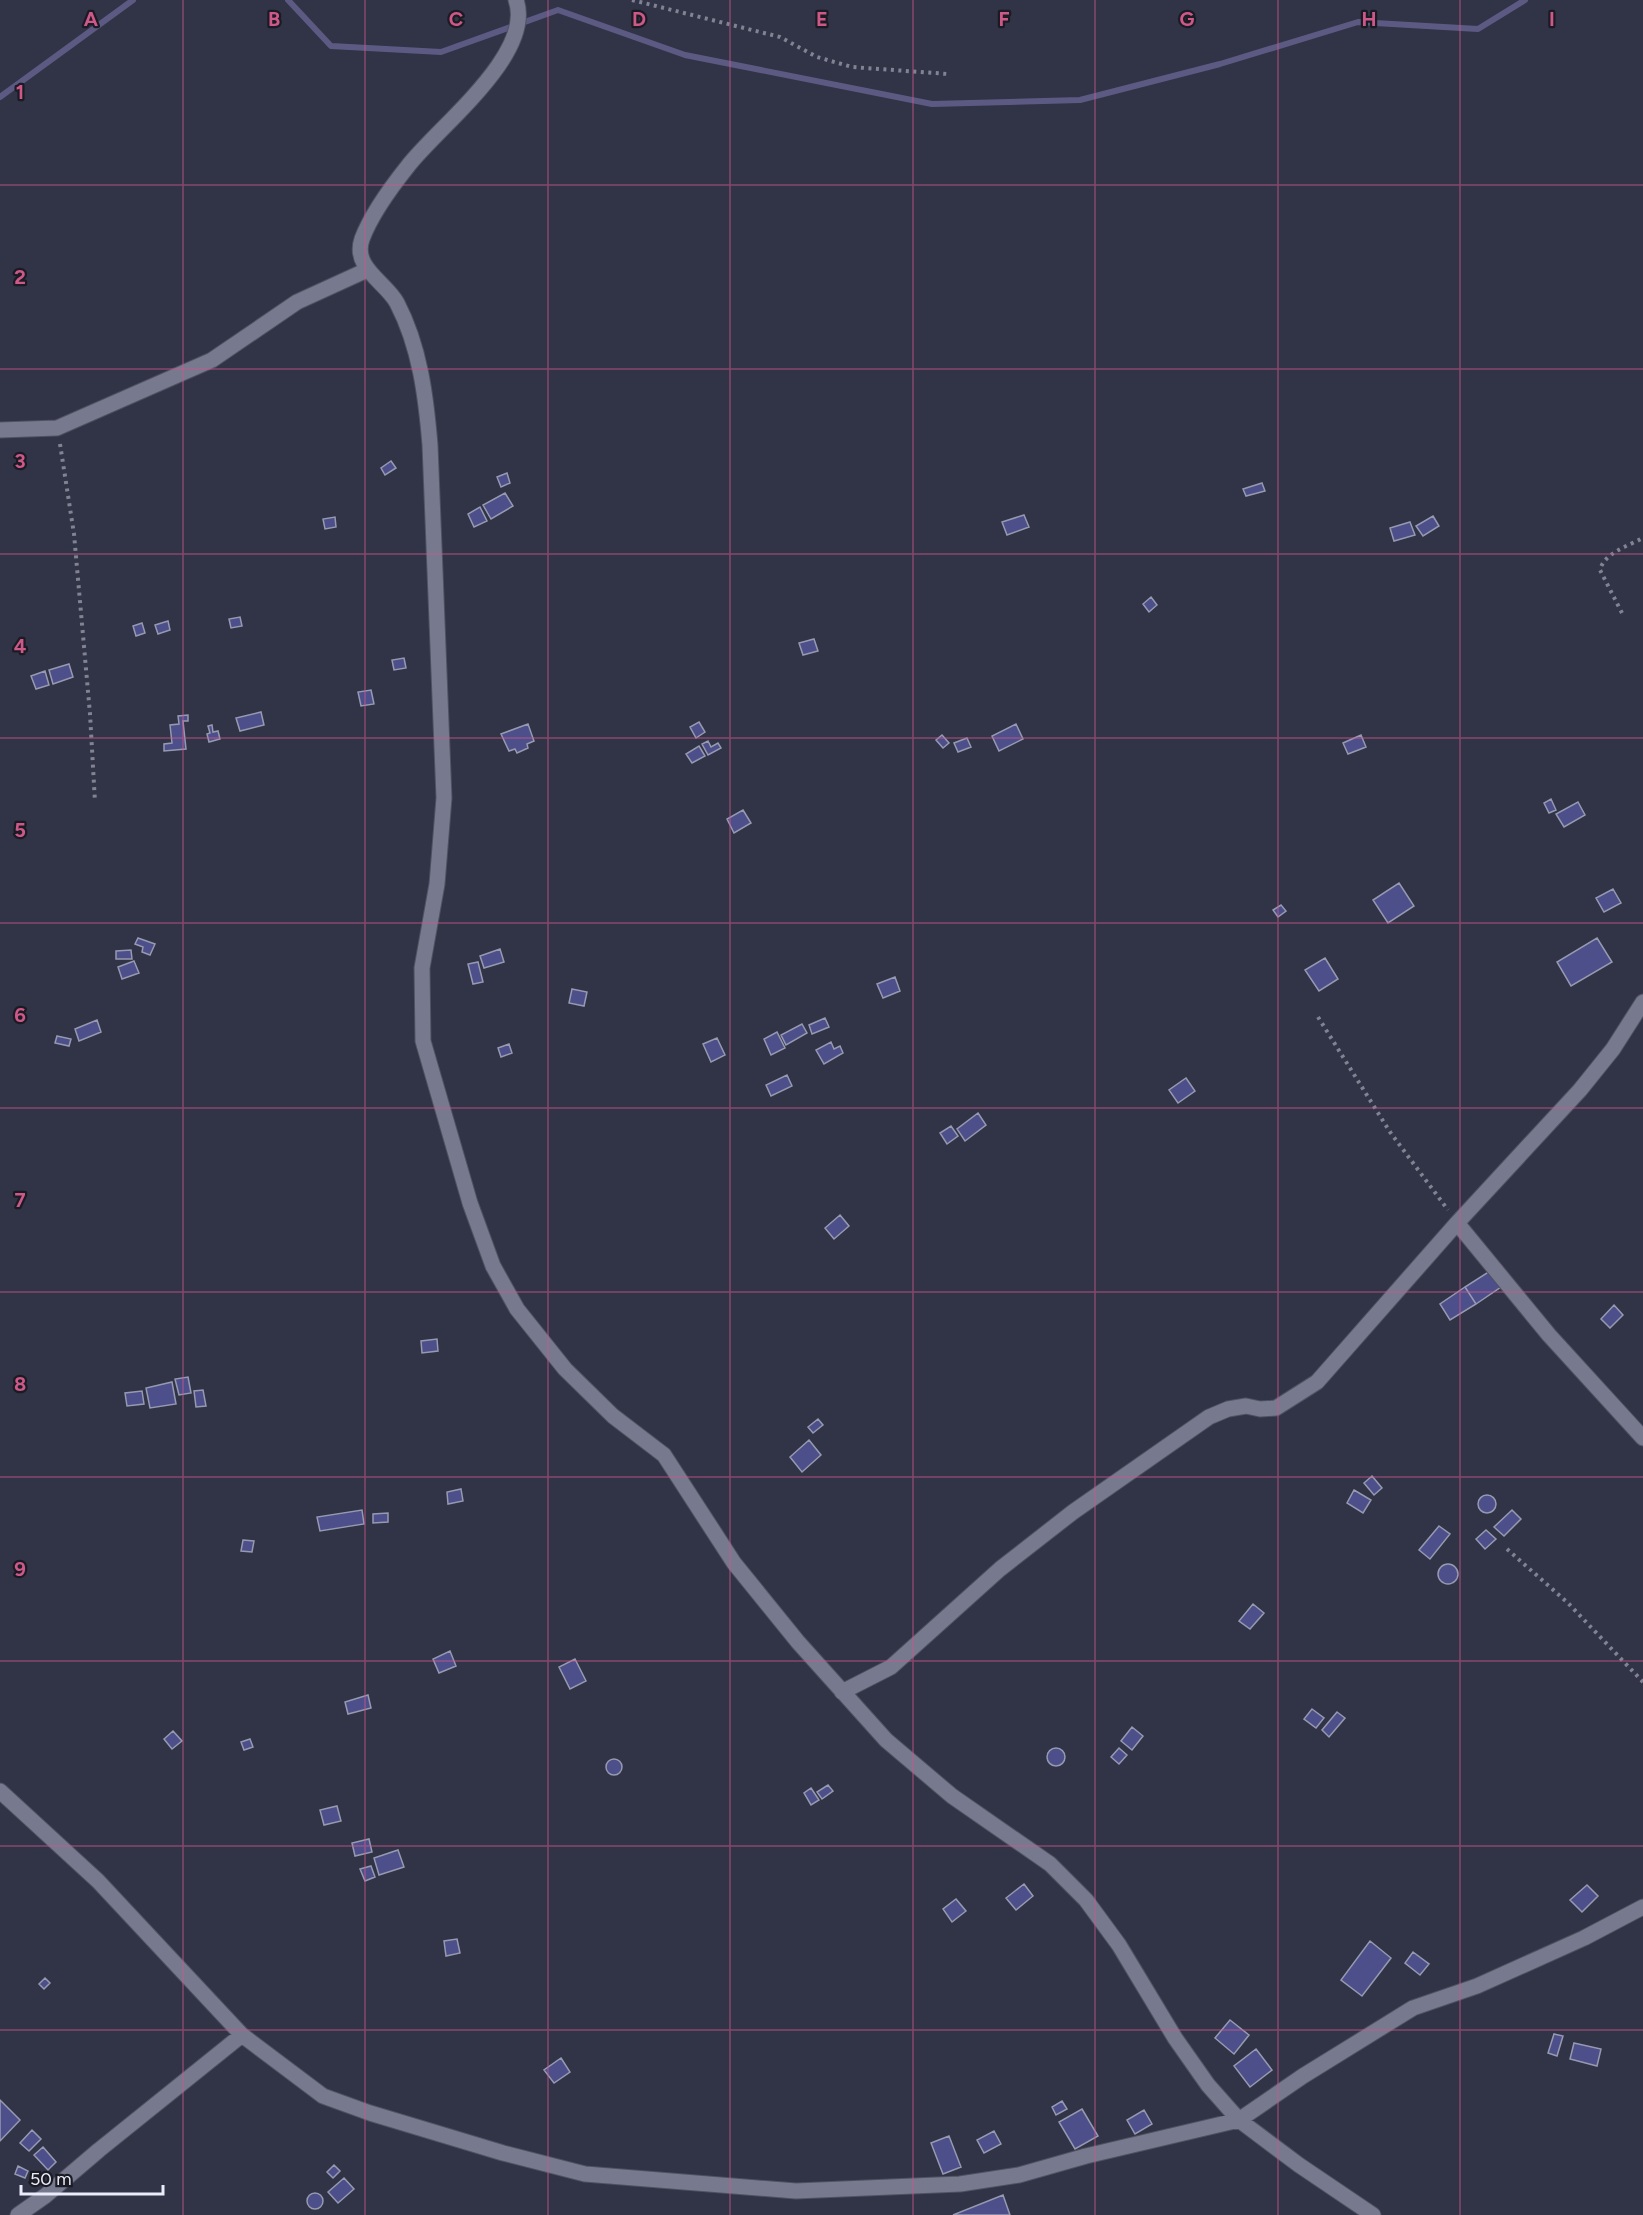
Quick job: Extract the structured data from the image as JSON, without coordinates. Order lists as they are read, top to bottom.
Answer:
{
  "scale_bar": "50 m",
  "grid": {
    "columns": [
      "A",
      "B",
      "C",
      "D",
      "E",
      "F",
      "G",
      "H",
      "I"
    ],
    "rows": [
      "1",
      "2",
      "3",
      "4",
      "5",
      "6",
      "7",
      "8",
      "9"
    ]
  }
}
